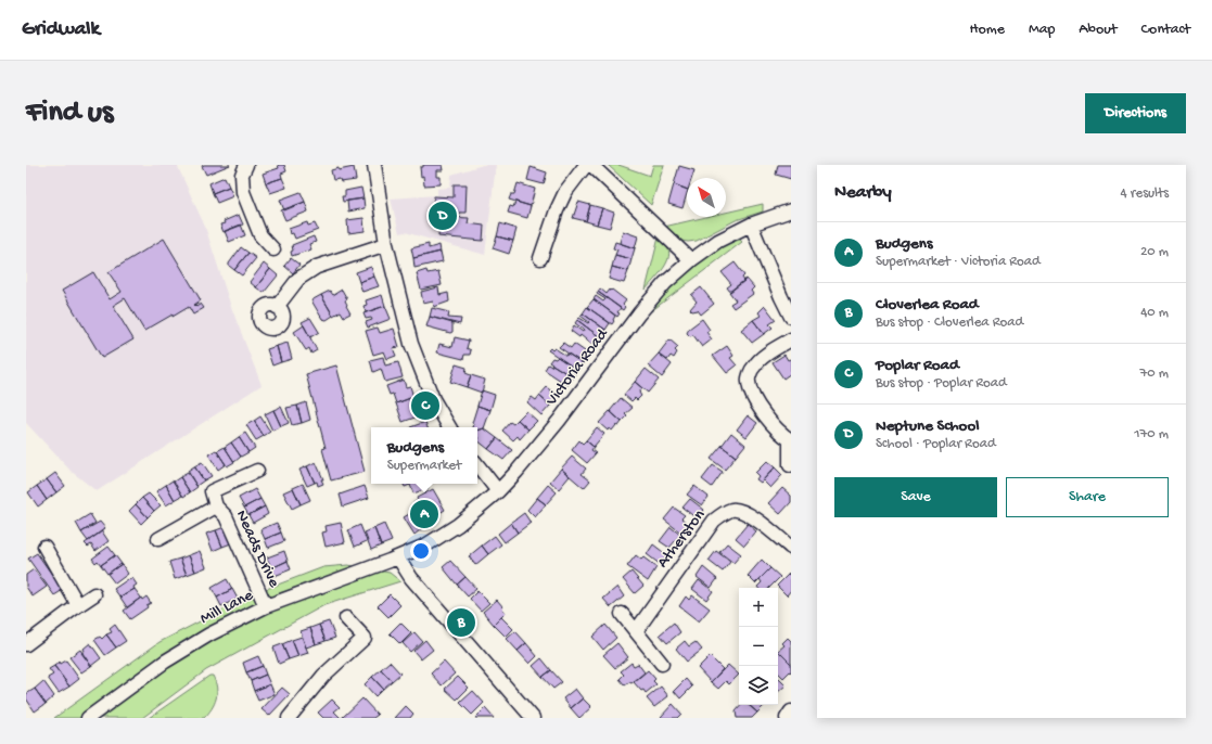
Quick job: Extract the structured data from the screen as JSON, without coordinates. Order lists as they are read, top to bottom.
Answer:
{
  "streets": {
    "street": [
      "Victoria Road",
      "Atherston",
      "Neads Drive",
      "Mill Lane"
    ]
  },
  "crossings": [
    ["Victoria Road", "Mill Lane"],
    ["Neads Drive", "Mill Lane"]
  ],
  "north": "top left",
  "page": {
    "header": "Gridwalk",
    "nav": [
      "Home",
      "Map",
      "About",
      "Contact"
    ],
    "buttons": [
      "Directions",
      ["Save", "Share"]
    ],
    "title": "Find us",
    "heading": ["Nearby", "4 results"],
    "pins": [
      "D",
      "C",
      "A",
      "B"
    ],
    "list": [
      {
        "mark": "A",
        "name": "Budgens",
        "note": "Supermarket · Victoria Road",
        "value": "20 m"
      },
      {
        "mark": "B",
        "name": "Cloverlea Road",
        "note": "Bus stop · Cloverlea Road",
        "value": "40 m"
      },
      {
        "mark": "C",
        "name": "Poplar Road",
        "note": "Bus stop · Poplar Road",
        "value": "70 m"
      },
      {
        "mark": "D",
        "name": "Neptune School",
        "note": "School · Poplar Road",
        "value": "170 m"
      }
    ],
    "popup": ["Budgens", "Supermarket"],
    "map_buttons": ["+", "−"]
  }
}
